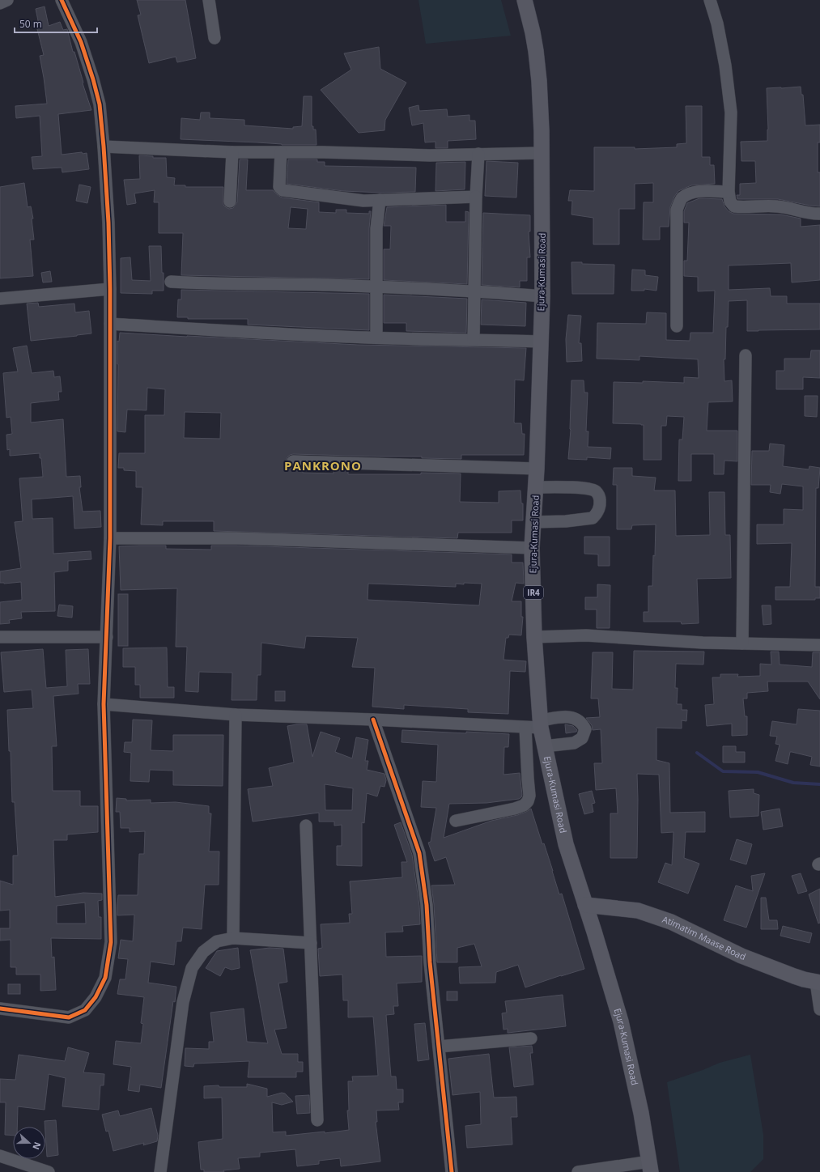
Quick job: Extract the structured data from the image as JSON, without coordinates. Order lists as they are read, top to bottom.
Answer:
{
  "streets": {
    "main road": ["Ejura-Kumasi Road", "IR4", "Atimatim Maase Road"]
  },
  "crossings": [
    ["Ejura-Kumasi Road", "Atimatim Maase Road"]
  ],
  "districts": ["PANKRONO"],
  "scale_bar": "50 m",
  "north": "right"
}
